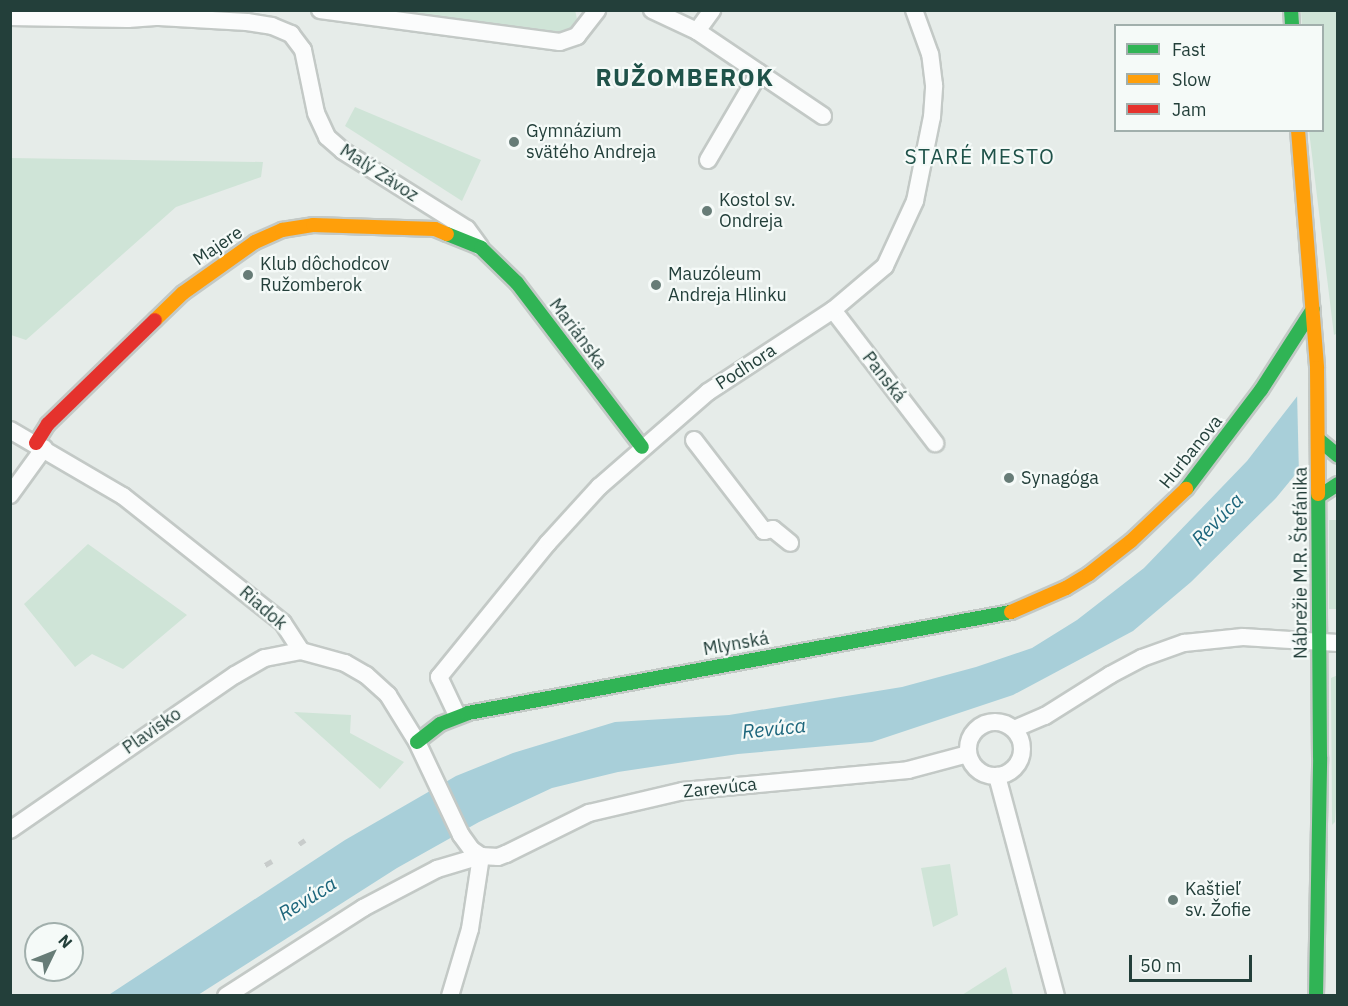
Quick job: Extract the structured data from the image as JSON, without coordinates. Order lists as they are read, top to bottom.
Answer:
{
  "streets": {
    "street": [
      "Malý Závoz",
      "Majere",
      "Mariánska",
      "Podhora",
      "Panská",
      "Hurbanova",
      "Nábrežie M.R. Štefánika",
      "Riadok",
      "Mlynská",
      "Plavisko",
      "Zarevúca"
    ]
  },
  "crossings": [
    ["Malý Závoz", "Majere"],
    ["Malý Závoz", "Mariánska"],
    ["Majere", "Mariánska"],
    ["Majere", "Riadok"],
    ["Mariánska", "Podhora"],
    ["Podhora", "Panská"],
    ["Podhora", "Mlynská"],
    ["Hurbanova", "Nábrežie M.R. Štefánika"],
    ["Hurbanova", "Mlynská"],
    ["Riadok", "Plavisko"]
  ],
  "districts": ["RUŽOMBEROK", "STARÉ MESTO"],
  "water": ["Revúca"],
  "places": [
    "Gymnázium svätého Andreja",
    "Kostol sv. Ondreja",
    "Klub dôchodcov Ružomberok",
    "Mauzóleum Andreja Hlinku",
    "Synagóga",
    "Kaštieľ sv. Žofie"
  ],
  "legend": ["Fast", "Slow", "Jam"],
  "scale_bar": "50 m",
  "north": "top right"
}
